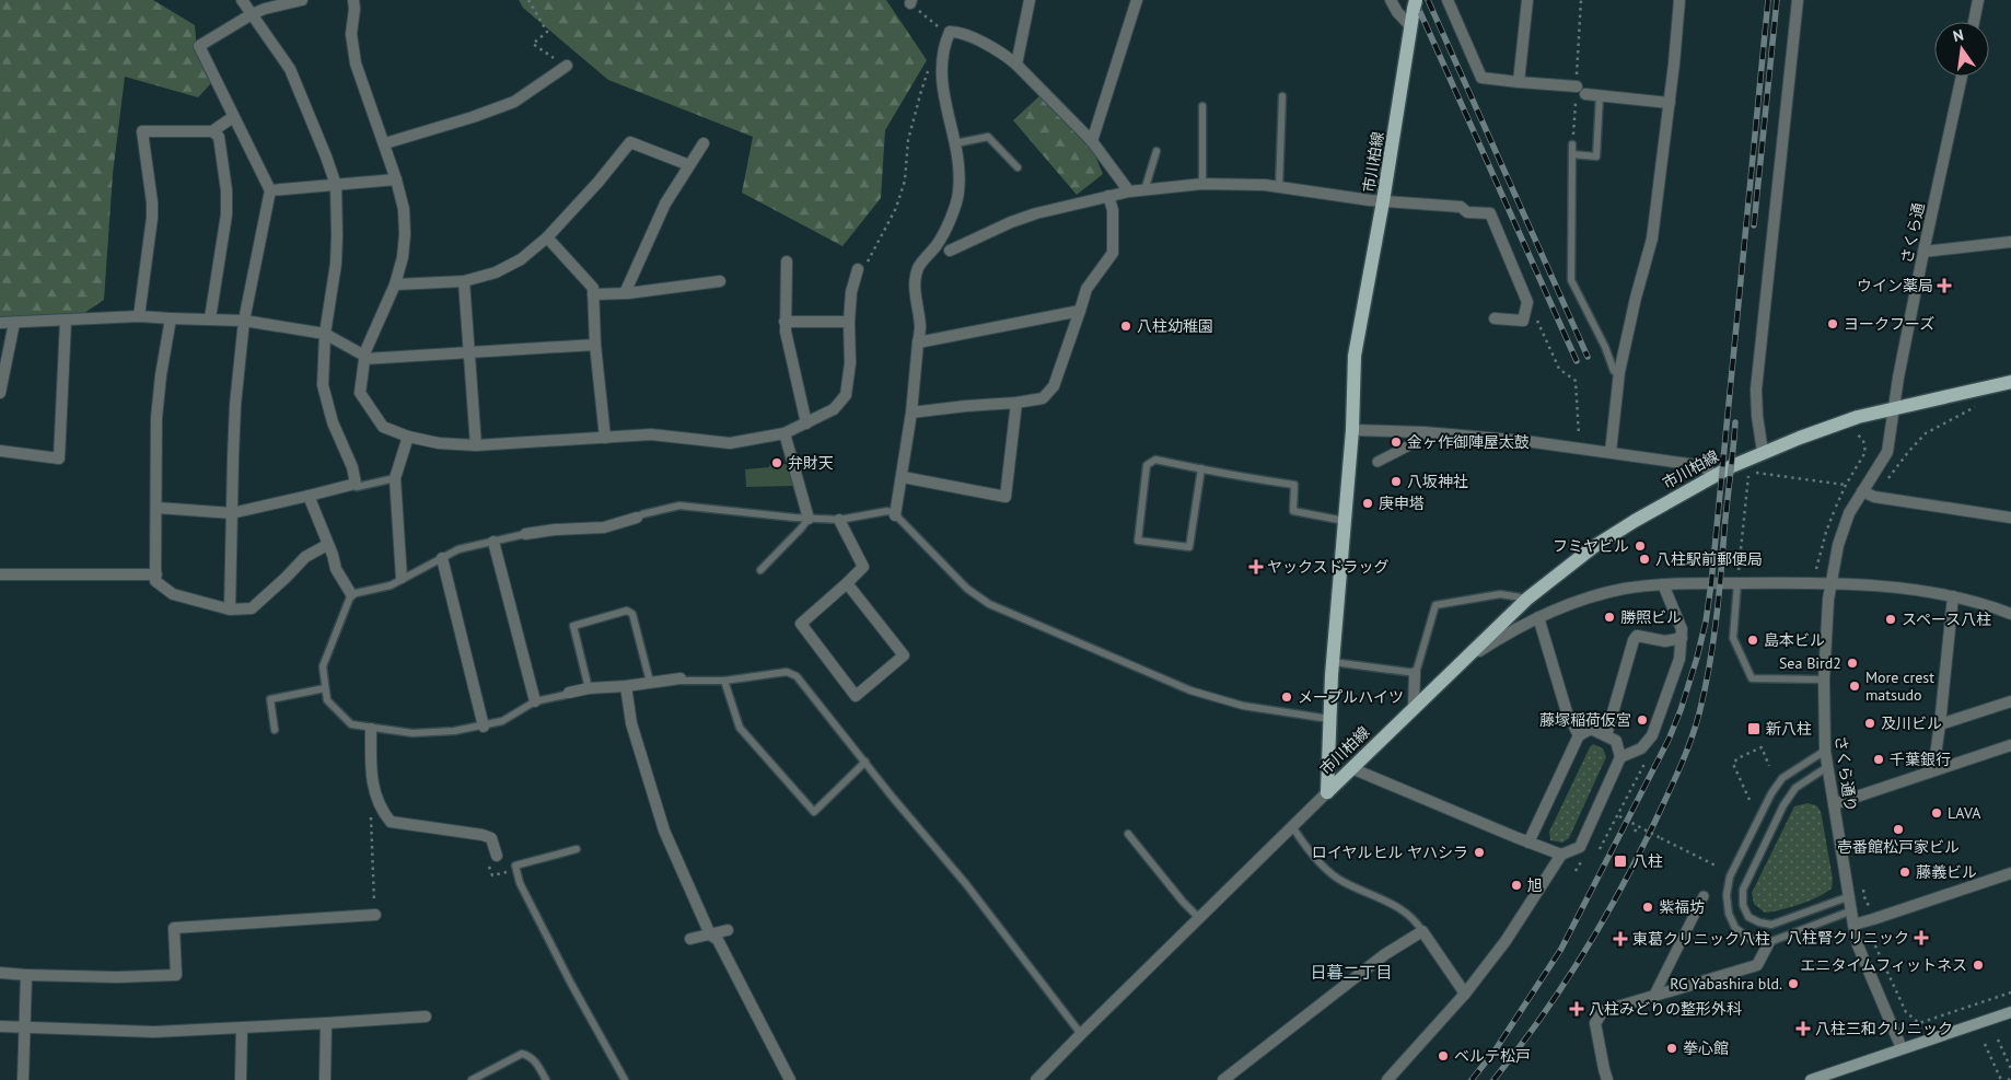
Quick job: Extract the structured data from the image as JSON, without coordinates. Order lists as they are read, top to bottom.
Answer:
{
  "streets": {
    "main road": ["市川柏線"],
    "street": ["さくら通", "さくら通り"]
  },
  "crossings": [
    ["市川柏線", "さくら通"],
    ["市川柏線", "さくら通り"],
    ["さくら通", "さくら通り"]
  ],
  "districts": ["日暮二丁目"],
  "places": {
    "health": [
      "ウイン薬局",
      "ヤックスドラッグ",
      "八柱腎クリニック",
      "東葛クリニック八柱",
      "八柱みどりの整形外科",
      "八柱三和クリニック"
    ],
    "other": [
      "ヨークフーズ",
      "八柱幼稚園",
      "金ヶ作御陣屋太鼓",
      "弁財天",
      "八坂神社",
      "庚申塔",
      "フミヤビル",
      "八柱駅前郵便局",
      "勝照ビル",
      "スペース八柱",
      "島本ビル",
      "Sea Bird2",
      "More crest matsudo",
      "メープルハイツ",
      "藤塚稲荷仮宮",
      "及川ビル",
      "千葉銀行",
      "LAVA",
      "壱番館松戸家ビル",
      "ロイヤルヒル ヤハシラ",
      "藤義ビル",
      "旭",
      "紫福坊",
      "エニタイムフィットネス",
      "RG Yabashira bld.",
      "拳心館",
      "ベルテ松戸"
    ],
    "transit": ["新八柱", "八柱"]
  },
  "north": "top"
}
